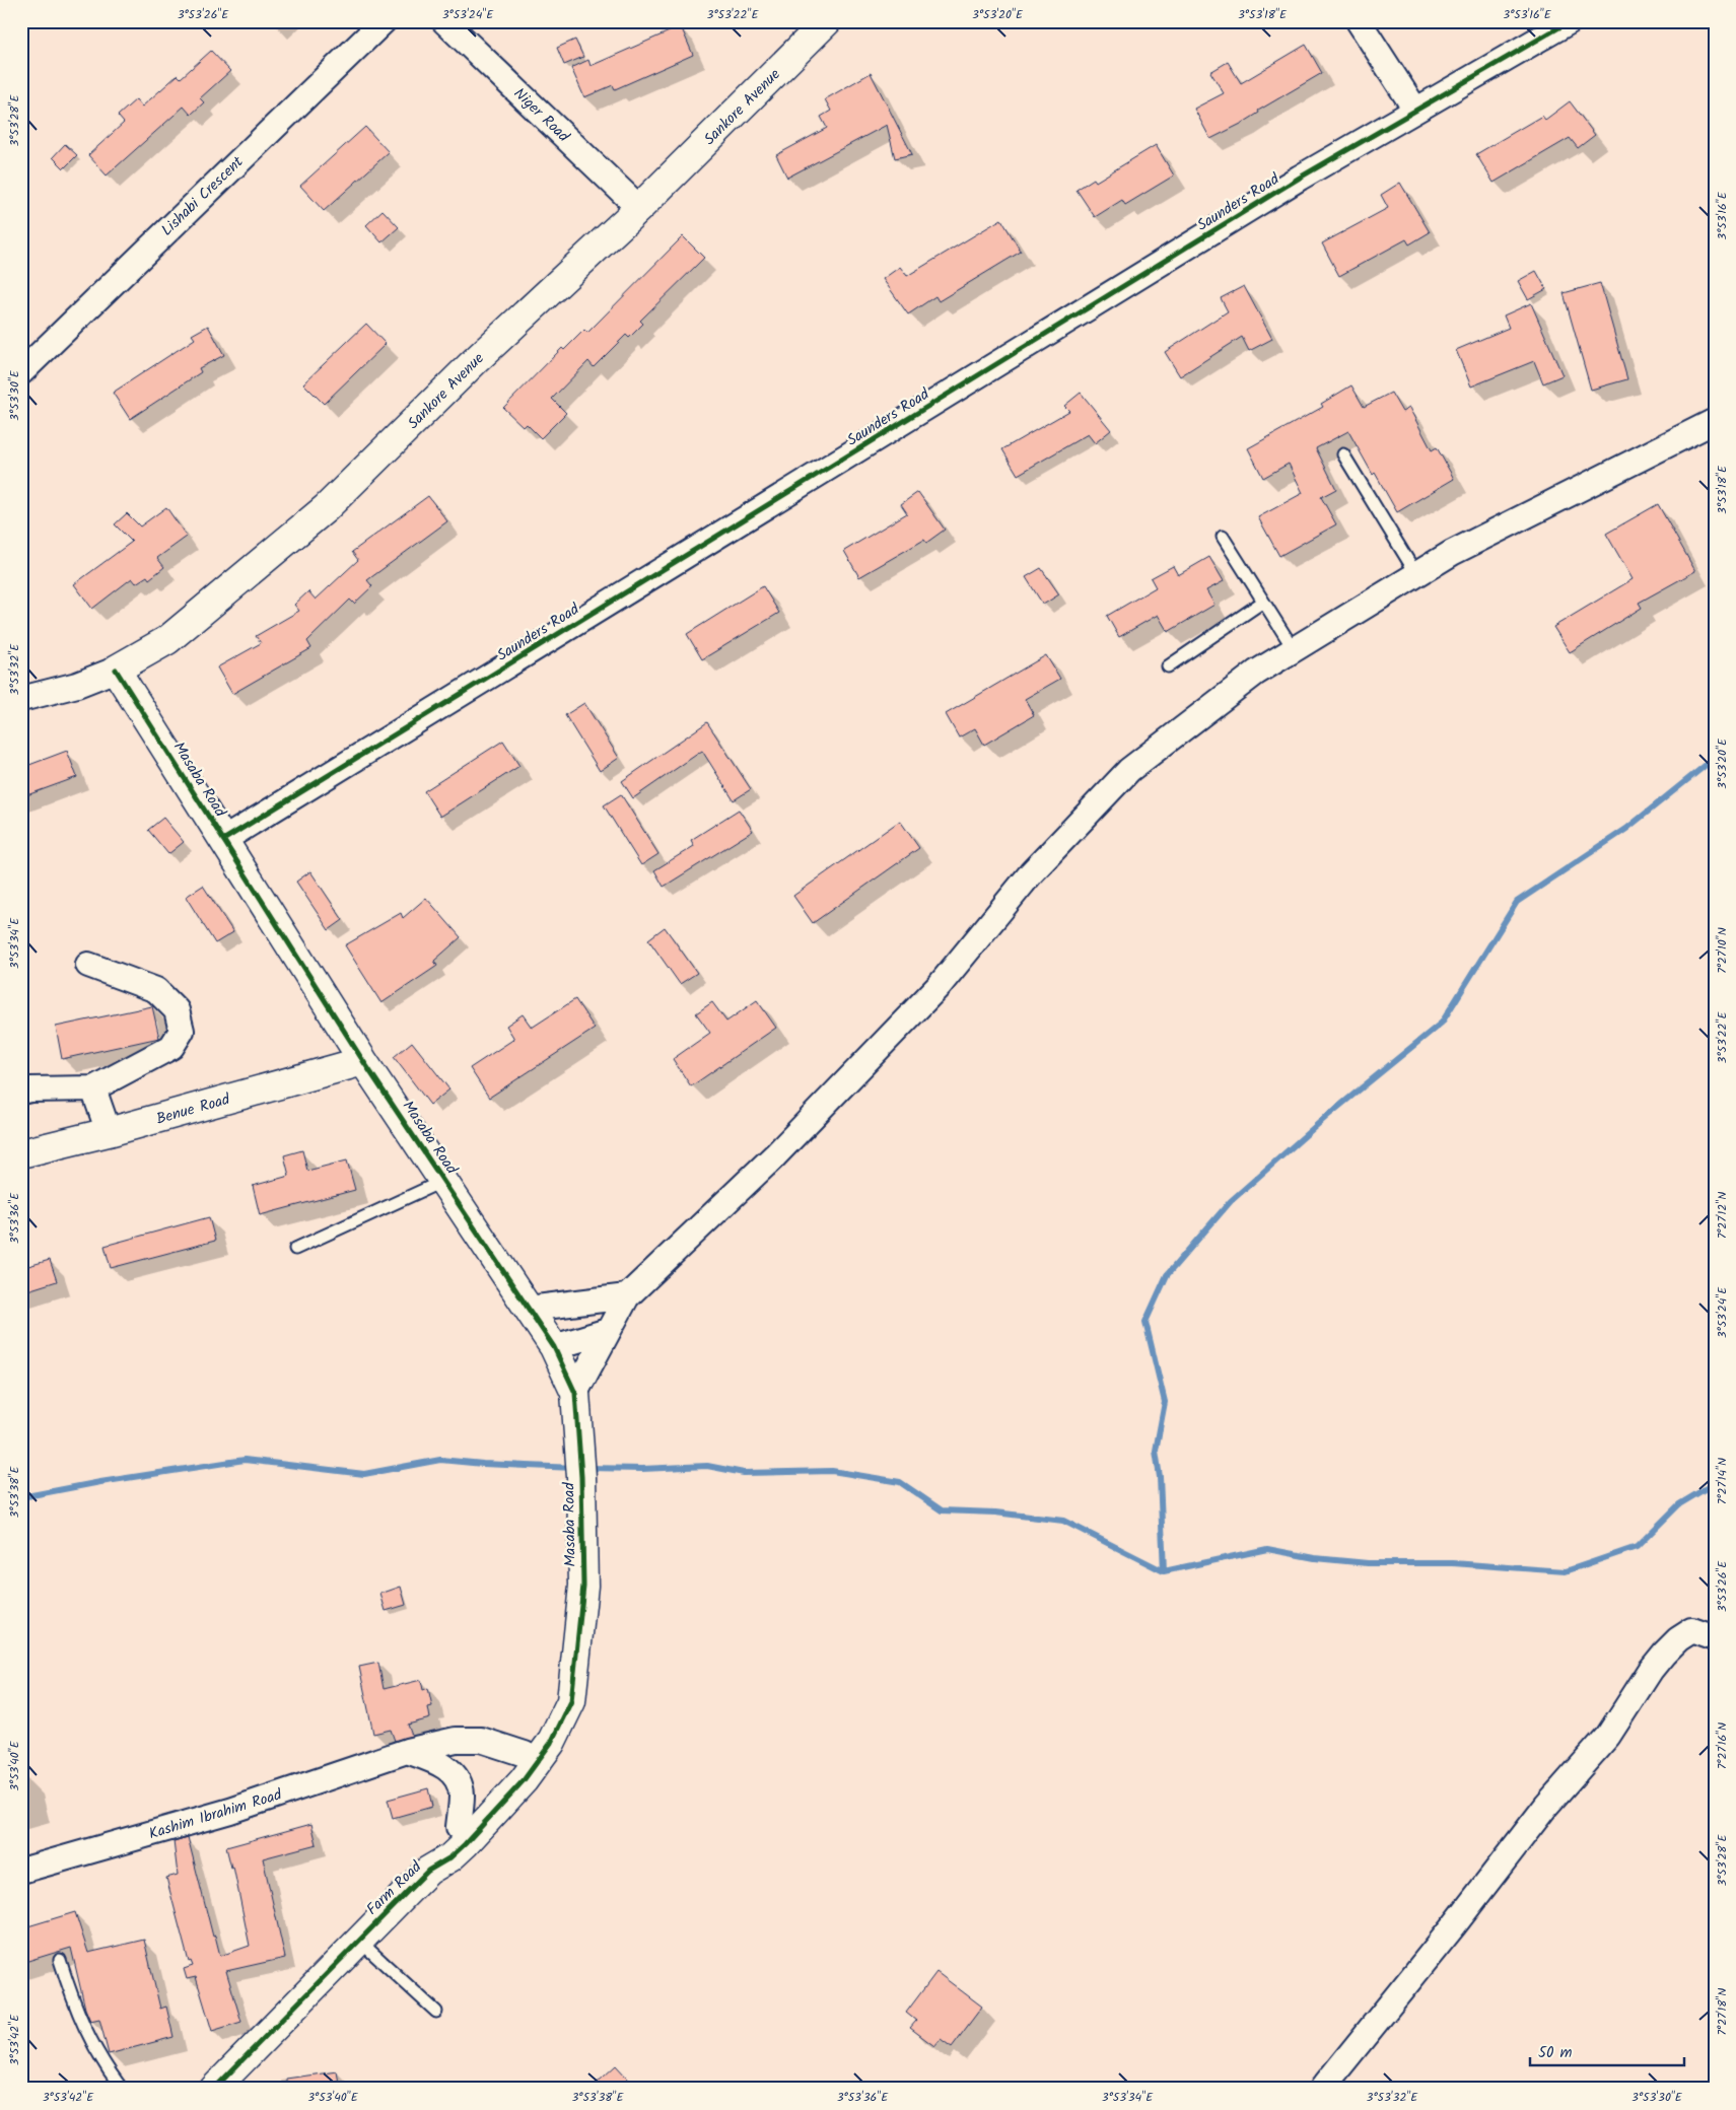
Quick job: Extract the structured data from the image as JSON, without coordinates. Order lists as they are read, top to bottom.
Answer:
{
  "streets": {
    "street": [
      "Sankore Avenue",
      "Niger Road",
      "Lishabi Crescent",
      "Saunders Road",
      "Masaba Road",
      "Benue Road",
      "Kashim Ibrahim Road",
      "Farm Road"
    ]
  },
  "crossings": [
    ["Sankore Avenue", "Niger Road"],
    ["Sankore Avenue", "Masaba Road"],
    ["Saunders Road", "Masaba Road"],
    ["Masaba Road", "Benue Road"],
    ["Masaba Road", "Farm Road"],
    ["Kashim Ibrahim Road", "Farm Road"]
  ],
  "scale_bar": "50 m",
  "coordinates": [
    "3°53'26\"E",
    "3°53'24\"E",
    "3°53'22\"E",
    "3°53'20\"E",
    "3°53'18\"E",
    "3°53'16\"E",
    "3°53'28\"E",
    "3°53'30\"E",
    "3°53'32\"E",
    "3°53'34\"E",
    "7°27'10\"N",
    "7°27'12\"N",
    "3°53'36\"E",
    "7°27'14\"N",
    "3°53'38\"E",
    "7°27'16\"N",
    "3°53'40\"E",
    "7°27'18\"N",
    "3°53'42\"E"
  ]
}
